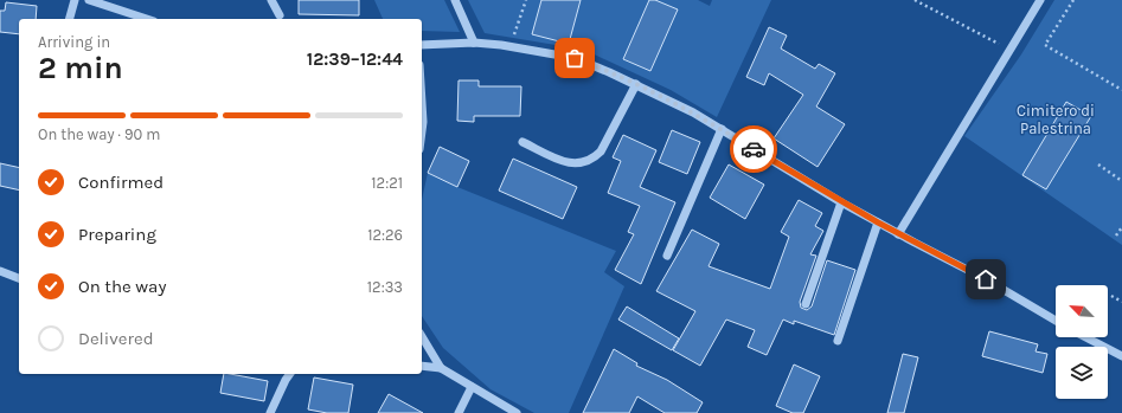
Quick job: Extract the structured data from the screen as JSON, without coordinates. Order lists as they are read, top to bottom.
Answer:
{
  "parks": ["Cimitero di Palestrina"],
  "north": "top left",
  "page": {
    "heading": ["2 min", "Arriving in", "12:39–12:44"],
    "bar": "On the way · 90 m",
    "list": [
      ["Confirmed", "12:21"],
      ["Preparing", "12:26"],
      ["On the way", "12:33"],
      "Delivered"
    ]
  }
}
